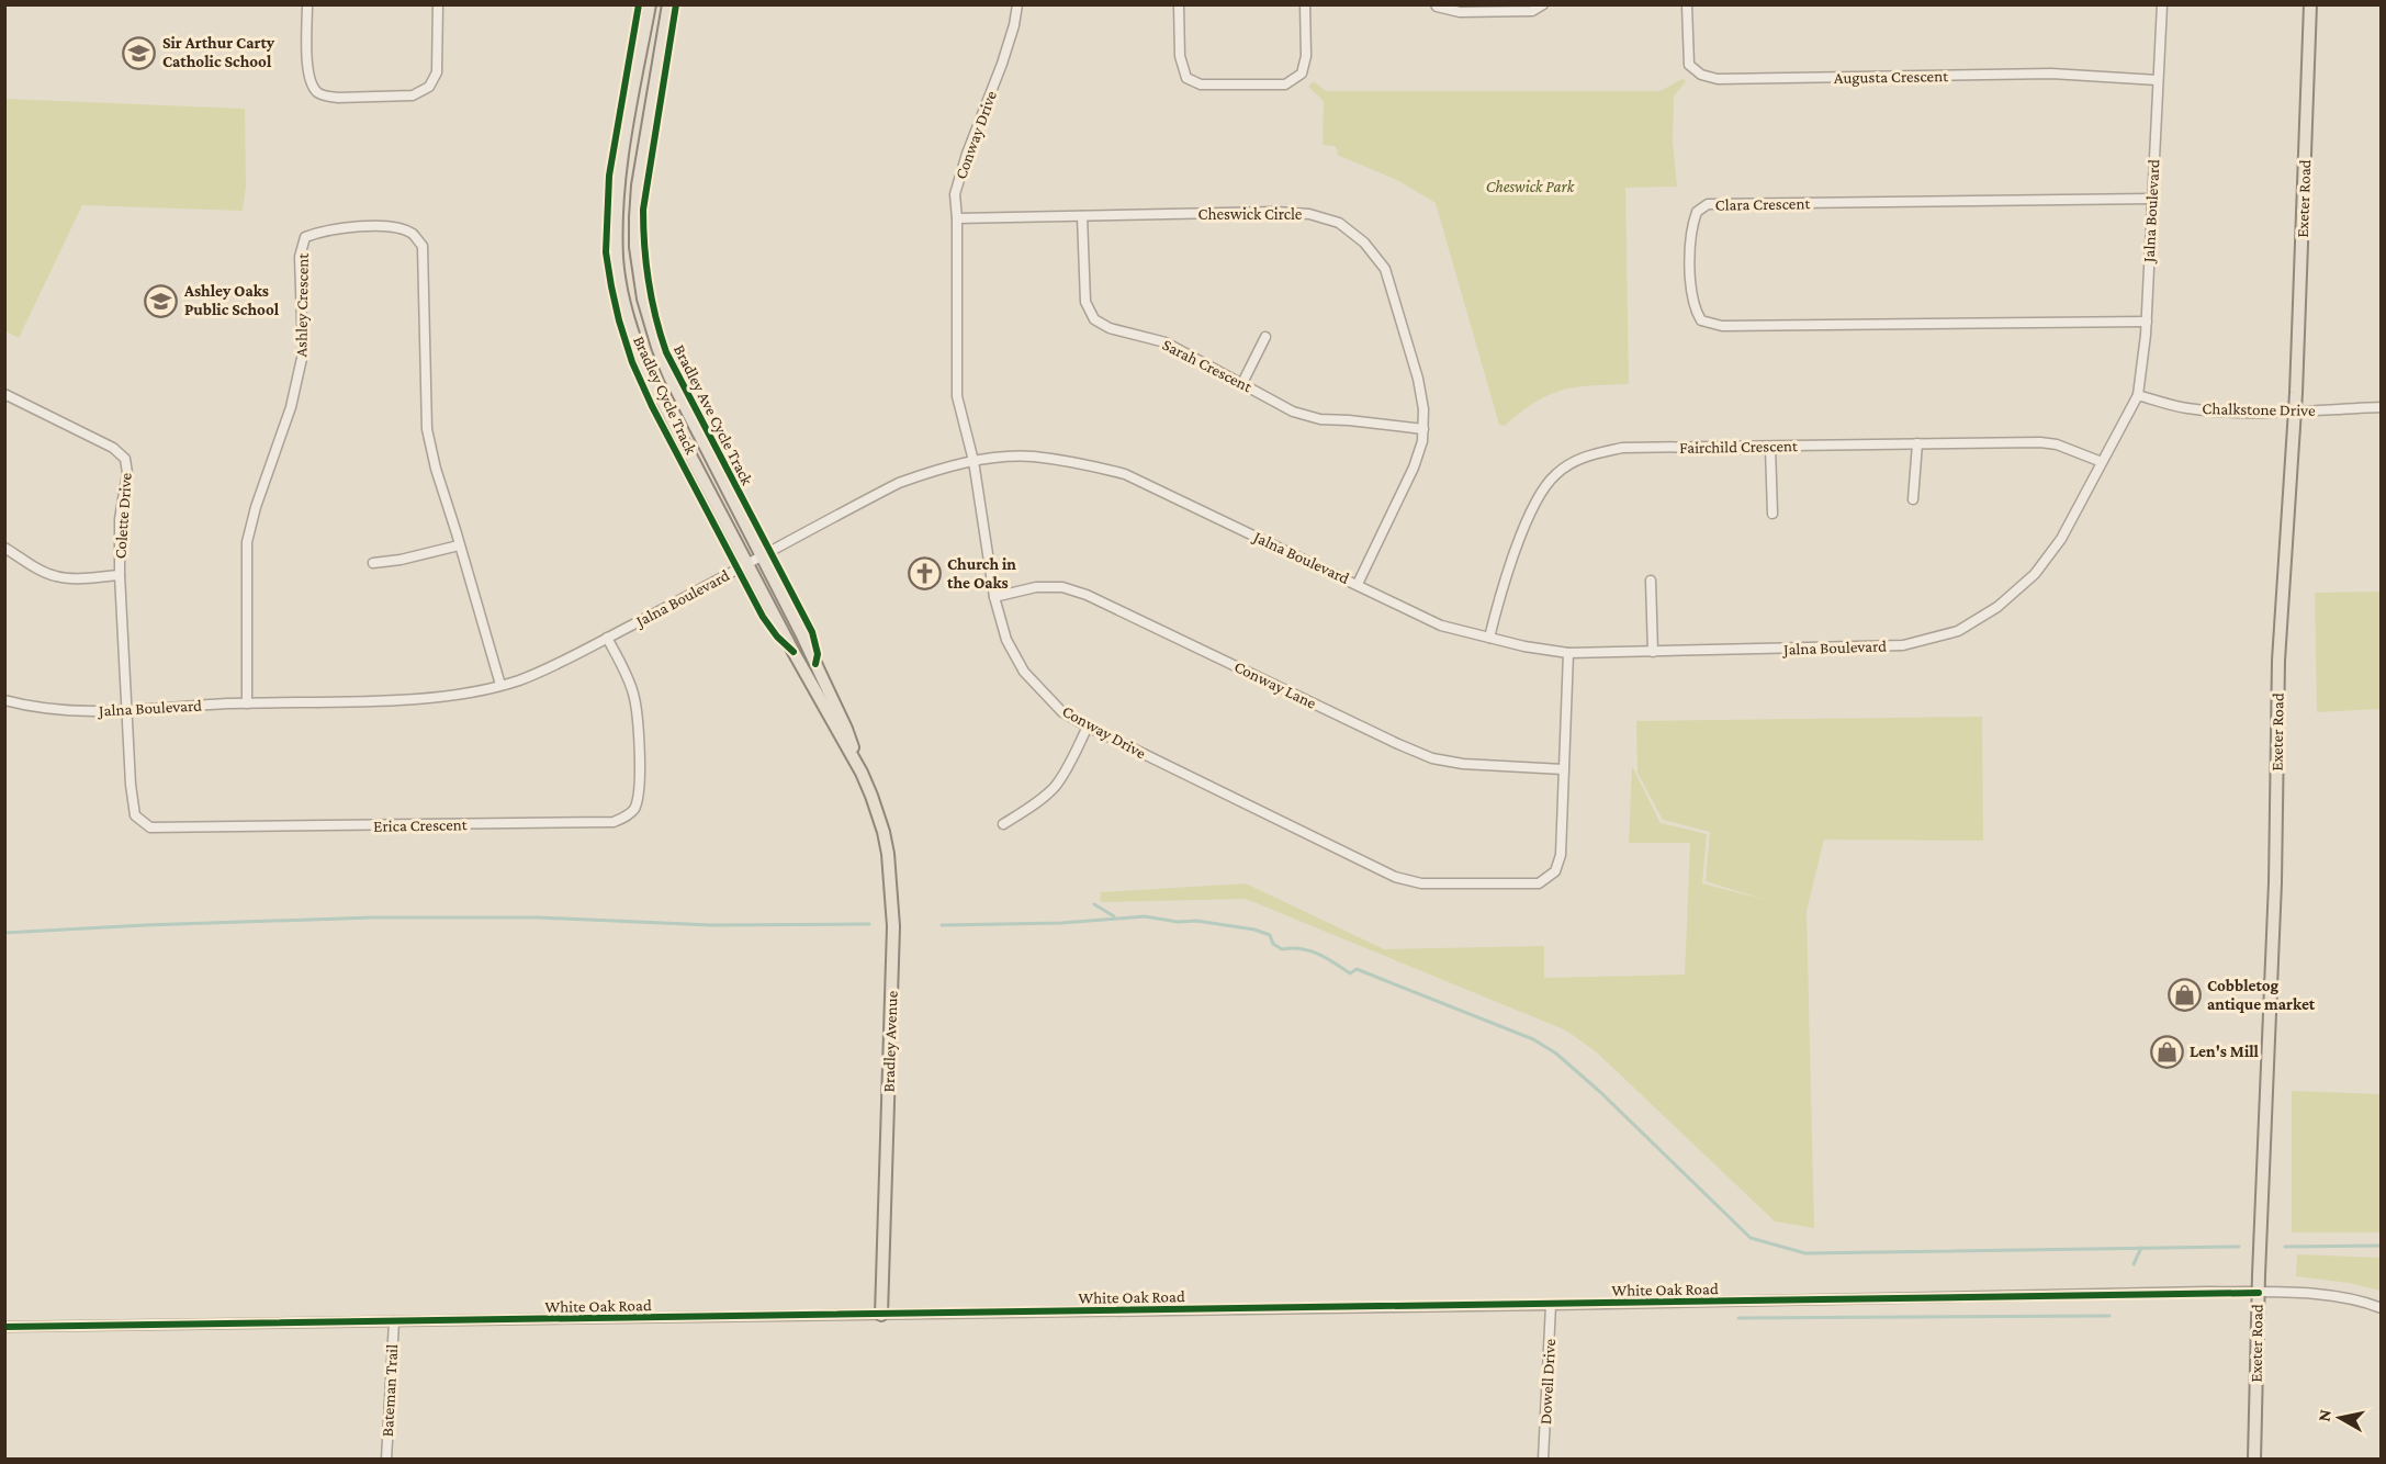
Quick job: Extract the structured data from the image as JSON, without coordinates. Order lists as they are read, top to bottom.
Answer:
{
  "streets": {
    "main road": ["Exeter Road", "Bradley Avenue"],
    "street": [
      "Augusta Crescent",
      "Conway Drive",
      "Clara Crescent",
      "Jalna Boulevard",
      "Cheswick Circle",
      "Ashley Crescent",
      "Sarah Crescent",
      "Chalkstone Drive",
      "Fairchild Crescent",
      "Colette Drive",
      "Conway Lane",
      "Erica Crescent",
      "White Oak Road",
      "Dowell Drive",
      "Bateman Trail"
    ],
    "cycle path": ["Bradley Cycle Track"]
  },
  "crossings": [
    ["Augusta Crescent", "Jalna Boulevard"],
    ["Conway Drive", "Jalna Boulevard"],
    ["Conway Drive", "Cheswick Circle"],
    ["Conway Drive", "Conway Lane"],
    ["Exeter Road", "Chalkstone Drive"],
    ["Exeter Road", "White Oak Road"],
    ["Clara Crescent", "Jalna Boulevard"],
    ["Jalna Boulevard", "Cheswick Circle"],
    ["Jalna Boulevard", "Ashley Crescent"],
    ["Jalna Boulevard", "Chalkstone Drive"],
    ["Jalna Boulevard", "Fairchild Crescent"],
    ["Jalna Boulevard", "Colette Drive"],
    ["Jalna Boulevard", "Erica Crescent"],
    ["Jalna Boulevard", "Bradley Avenue"],
    ["Cheswick Circle", "Sarah Crescent"],
    ["Colette Drive", "Erica Crescent"],
    ["Bradley Avenue", "White Oak Road"],
    ["White Oak Road", "Dowell Drive"],
    ["White Oak Road", "Bateman Trail"]
  ],
  "parks": ["Cheswick Park"],
  "places": {
    "school or university": ["Sir Arthur Carty Catholic School", "Ashley Oaks Public School"],
    "church": ["Church in the Oaks"],
    "shop": ["Cobbletog antique market", "Len's Mill"]
  },
  "north": "left"
}
